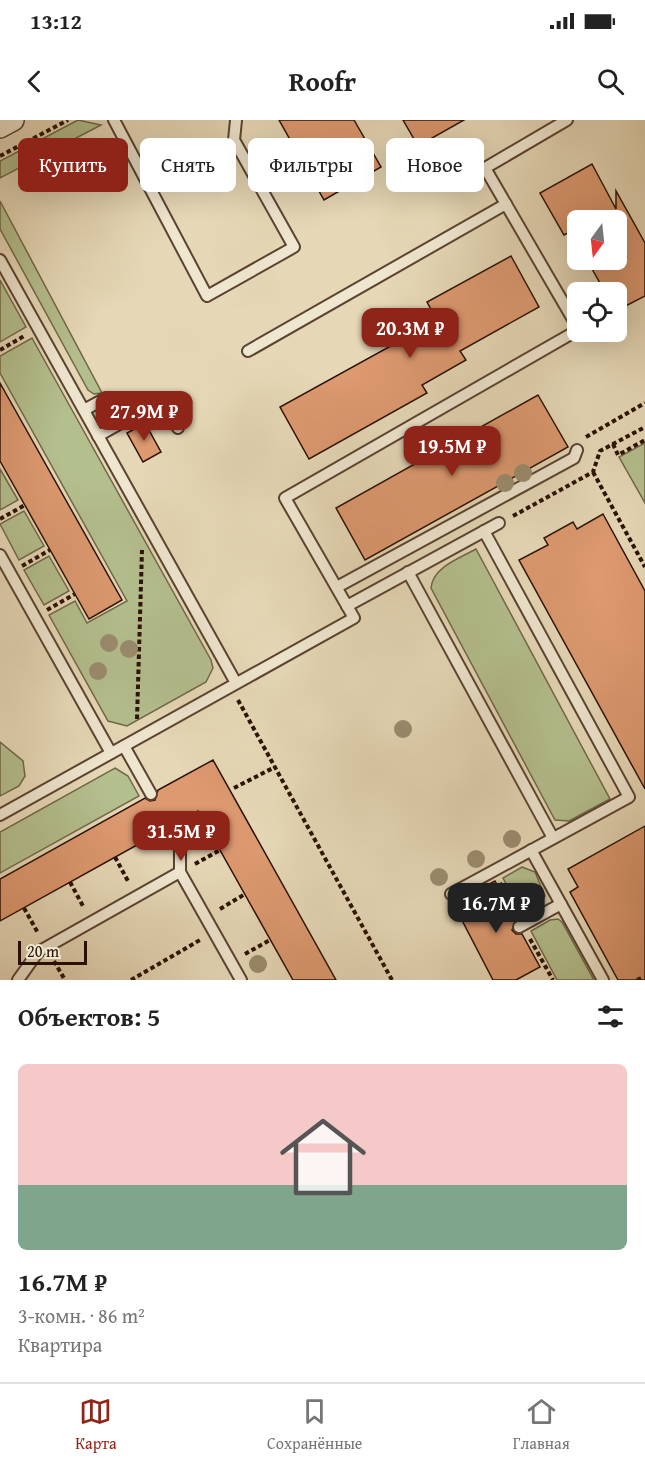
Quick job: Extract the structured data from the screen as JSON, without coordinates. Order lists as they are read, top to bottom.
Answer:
{
  "scale_bar": "20 m",
  "north": "bottom",
  "page": {
    "status": "13:12",
    "header": "Roofr",
    "chip": [
      "Купить",
      "Снять",
      "Фильтры",
      "Новое"
    ],
    "price": [
      "20.3M ₽",
      "27.9M ₽",
      "19.5M ₽",
      "31.5M ₽",
      "16.7M ₽"
    ],
    "scale": "20 m",
    "heading": "Объектов: 5",
    "list": [
      {
        "name": "16.7M ₽",
        "note": "3-комн. · 86 m² · Квартира"
      }
    ],
    "tabs": ["Карта", "Сохранённые", "Главная"]
  }
}
